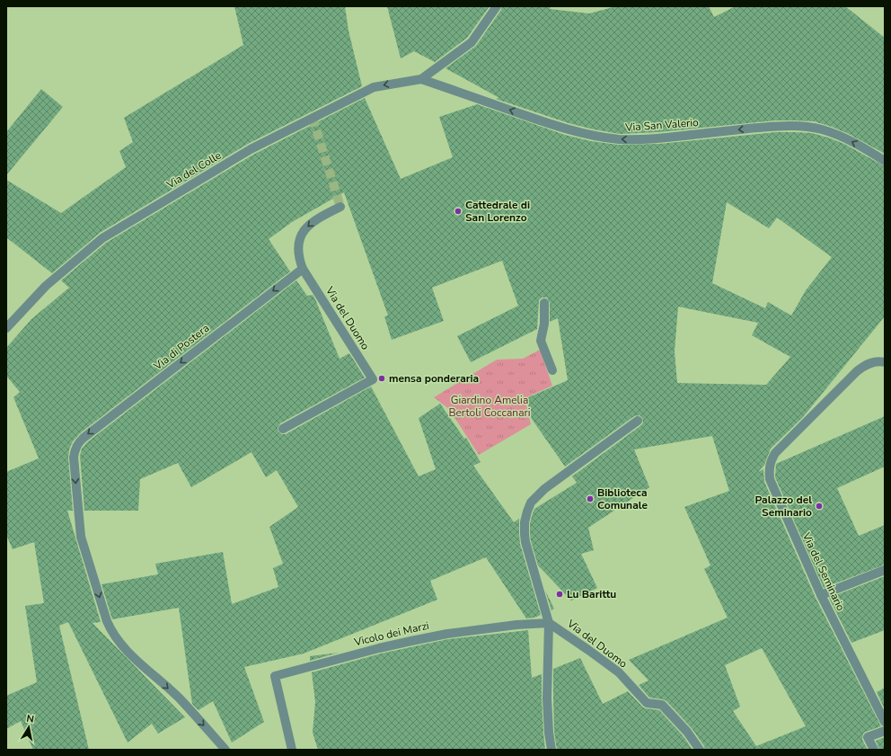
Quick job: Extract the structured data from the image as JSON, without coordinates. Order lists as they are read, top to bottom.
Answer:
{
  "streets": {
    "street": [
      "Via San Valerio",
      "Via del Colle",
      "Via del Duomo",
      "Via di Postera",
      "Via del Seminario",
      "Vicolo dei Marzi"
    ]
  },
  "crossings": [
    ["Via San Valerio", "Via del Colle"],
    ["Via del Duomo", "Via di Postera"],
    ["Via del Duomo", "Vicolo dei Marzi"]
  ],
  "one_way": ["Via San Valerio", "Via del Colle"],
  "parks": ["Giardino Amelia Bertoli Coccanari"],
  "places": [
    "Cattedrale di San Lorenzo",
    "mensa ponderaria",
    "Biblioteca Comunale",
    "Palazzo del Seminario",
    "Lu Barittu"
  ],
  "north": "top"
}
